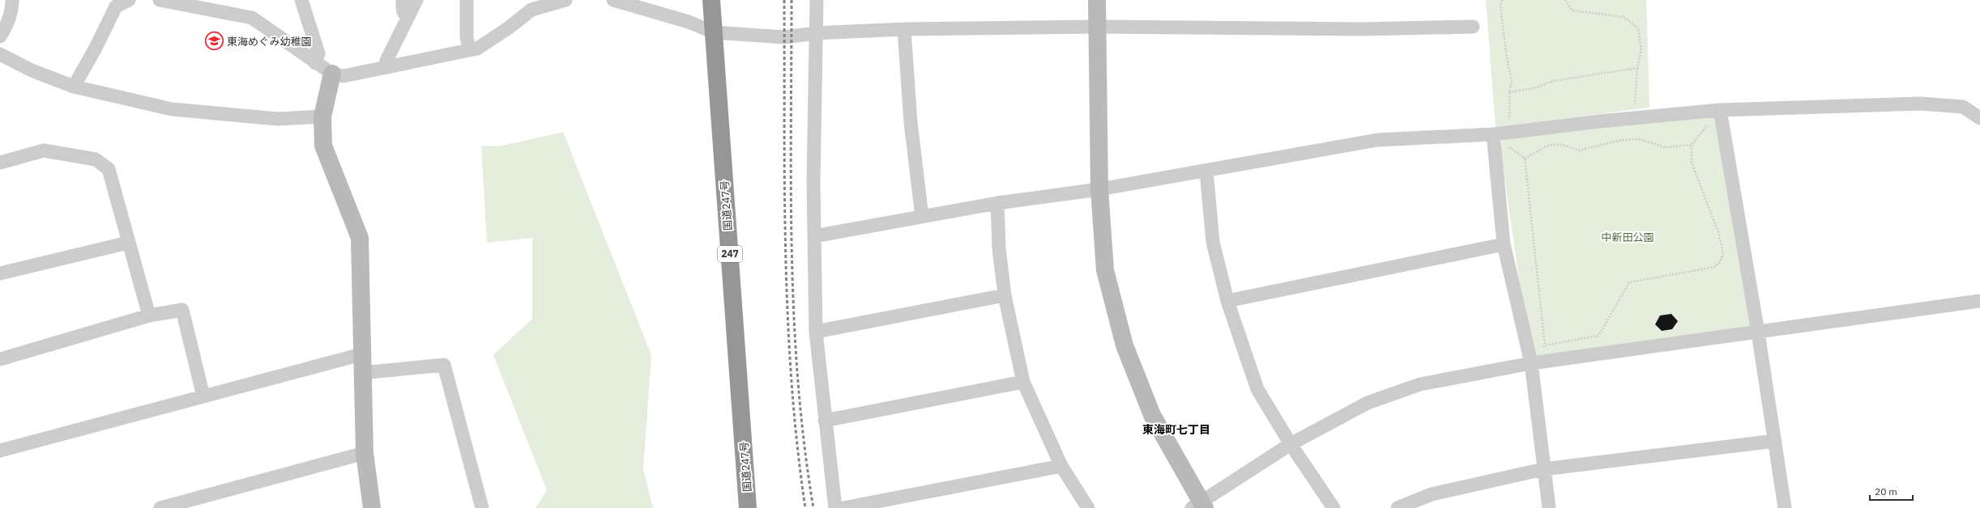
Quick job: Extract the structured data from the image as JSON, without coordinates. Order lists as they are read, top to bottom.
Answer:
{
  "streets": {
    "highway": ["国道247号", "247"]
  },
  "districts": ["東海町七丁目"],
  "parks": ["中新田公園"],
  "places": {
    "school or university": ["東海めぐみ幼稚園"]
  },
  "scale_bar": "20 m"
}
